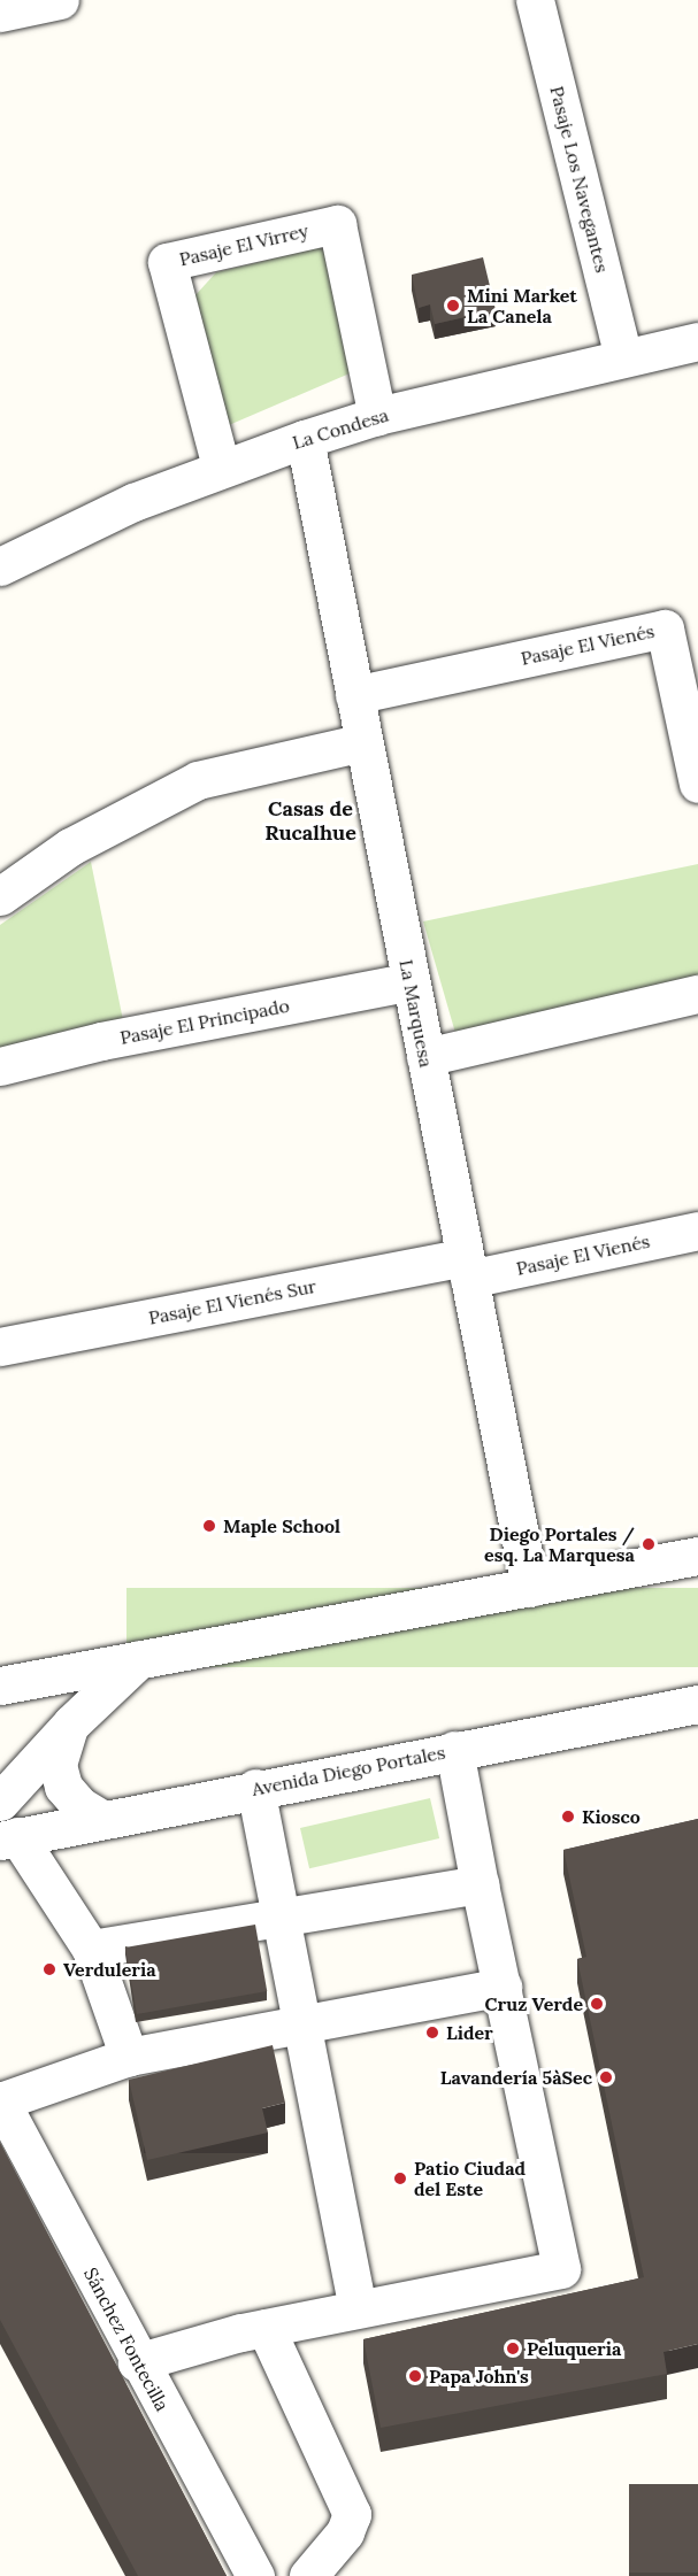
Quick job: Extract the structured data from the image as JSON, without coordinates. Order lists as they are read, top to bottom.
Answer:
{
  "streets": {
    "street": [
      "Pasaje Los Navegantes",
      "Pasaje El Virrey",
      "La Condesa",
      "Pasaje El Vienés",
      "La Marquesa",
      "Pasaje El Principado",
      "Pasaje El Vienés Sur",
      "Avenida Diego Portales",
      "Sánchez Fontecilla"
    ]
  },
  "crossings": [
    ["Pasaje Los Navegantes", "La Condesa"],
    ["Pasaje El Virrey", "La Condesa"],
    ["La Condesa", "La Marquesa"],
    ["Pasaje El Vienés", "La Marquesa"],
    ["Pasaje El Vienés", "Pasaje El Vienés Sur"],
    ["La Marquesa", "Pasaje El Principado"],
    ["La Marquesa", "Pasaje El Vienés Sur"]
  ],
  "districts": ["Casas de Rucalhue"],
  "places": [
    "Mini Market La Canela",
    "Maple School",
    "Diego Portales / esq. La Marquesa",
    "Kiosco",
    "Verduleria",
    "Cruz Verde",
    "Lider",
    "Lavandería 5àSec",
    "Patio Ciudad del Este",
    "Peluqueria",
    "Papa John's"
  ]
}
